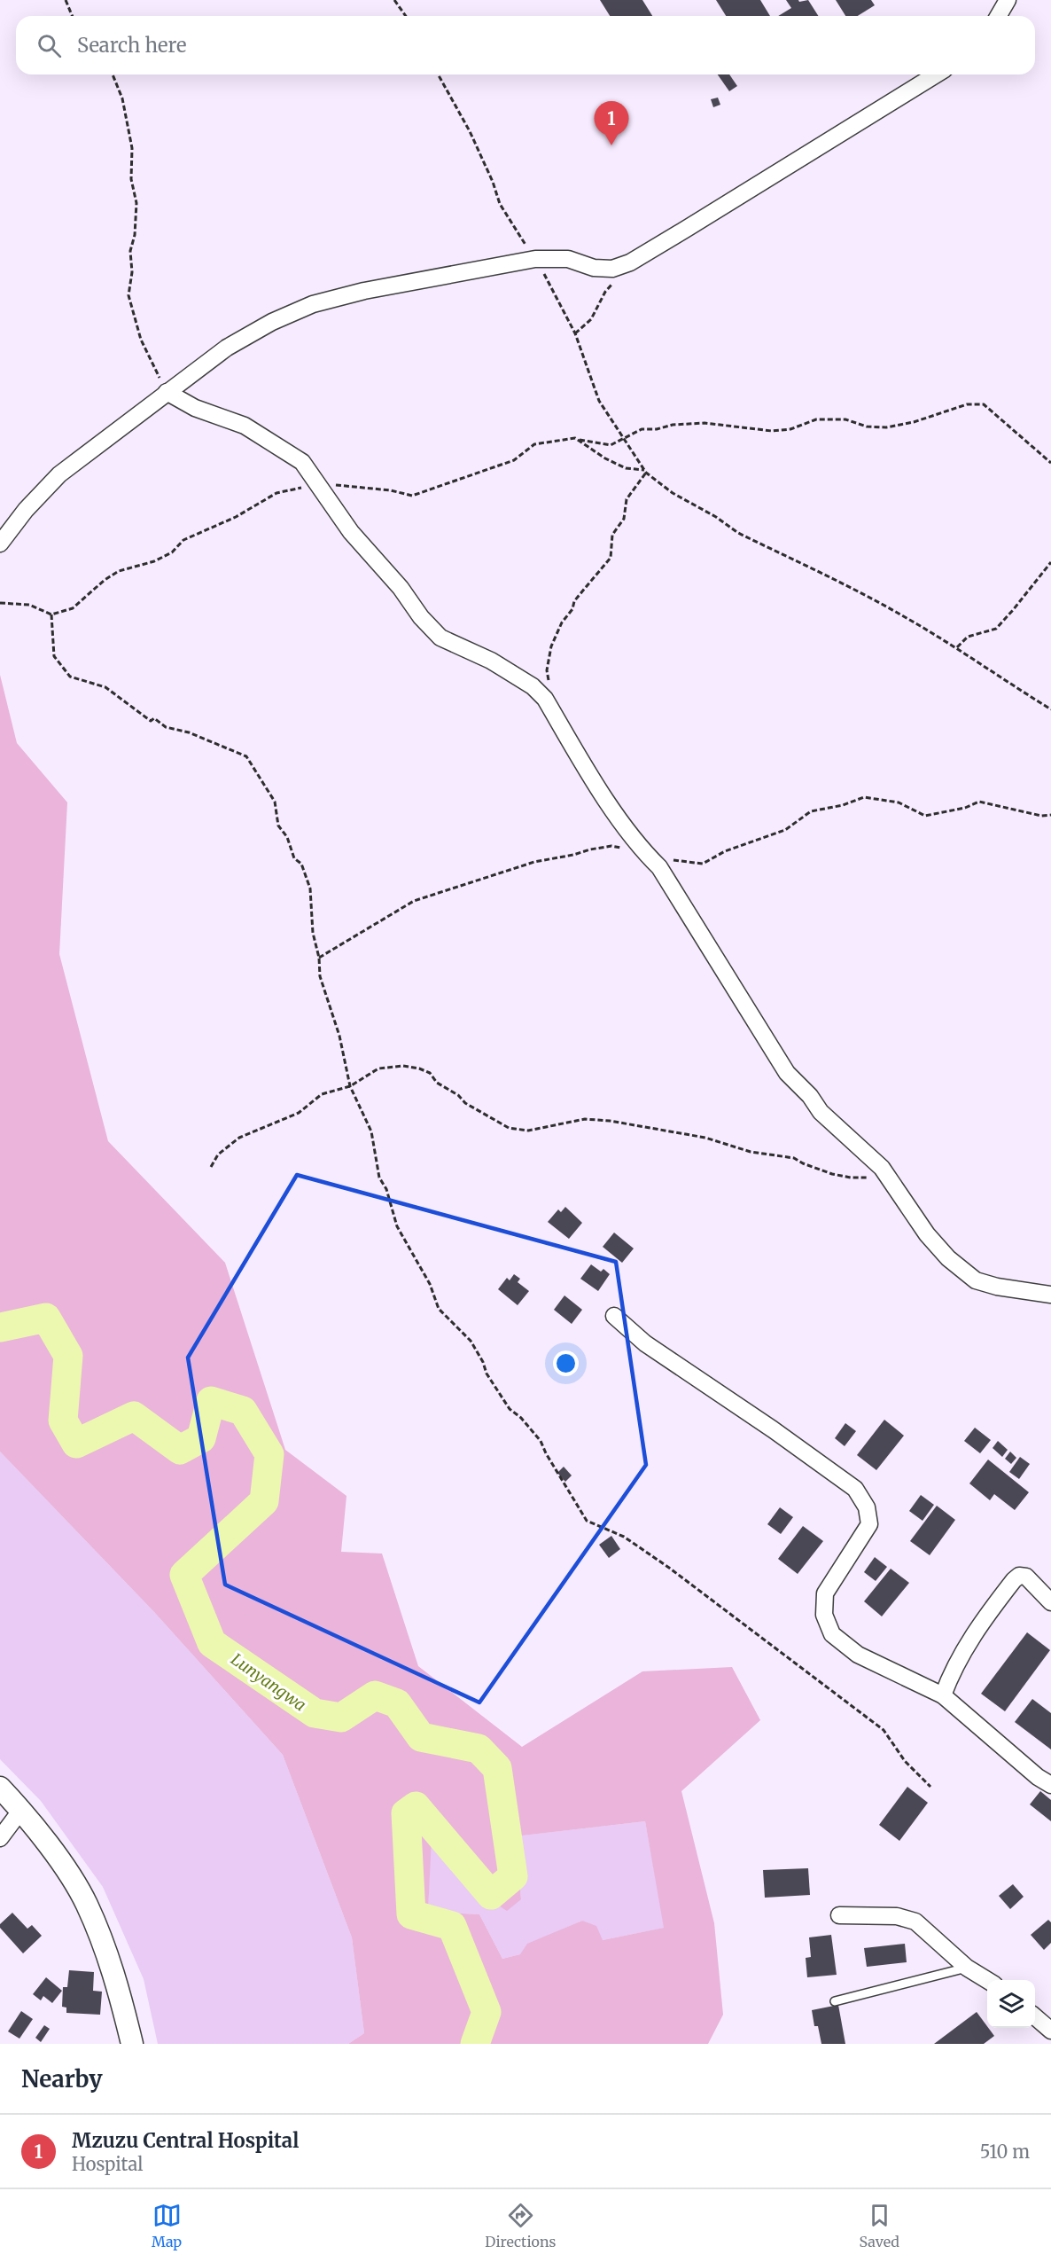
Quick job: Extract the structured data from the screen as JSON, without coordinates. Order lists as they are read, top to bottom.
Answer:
{
  "water": ["Lunyangwa"],
  "page": {
    "search": "Search here",
    "pins": "1",
    "heading": "Nearby",
    "list": [
      {
        "mark": "1",
        "name": "Mzuzu Central Hospital",
        "note": "Hospital",
        "value": "510 m"
      }
    ],
    "nav": ["Map", "Directions", "Saved"]
  }
}
